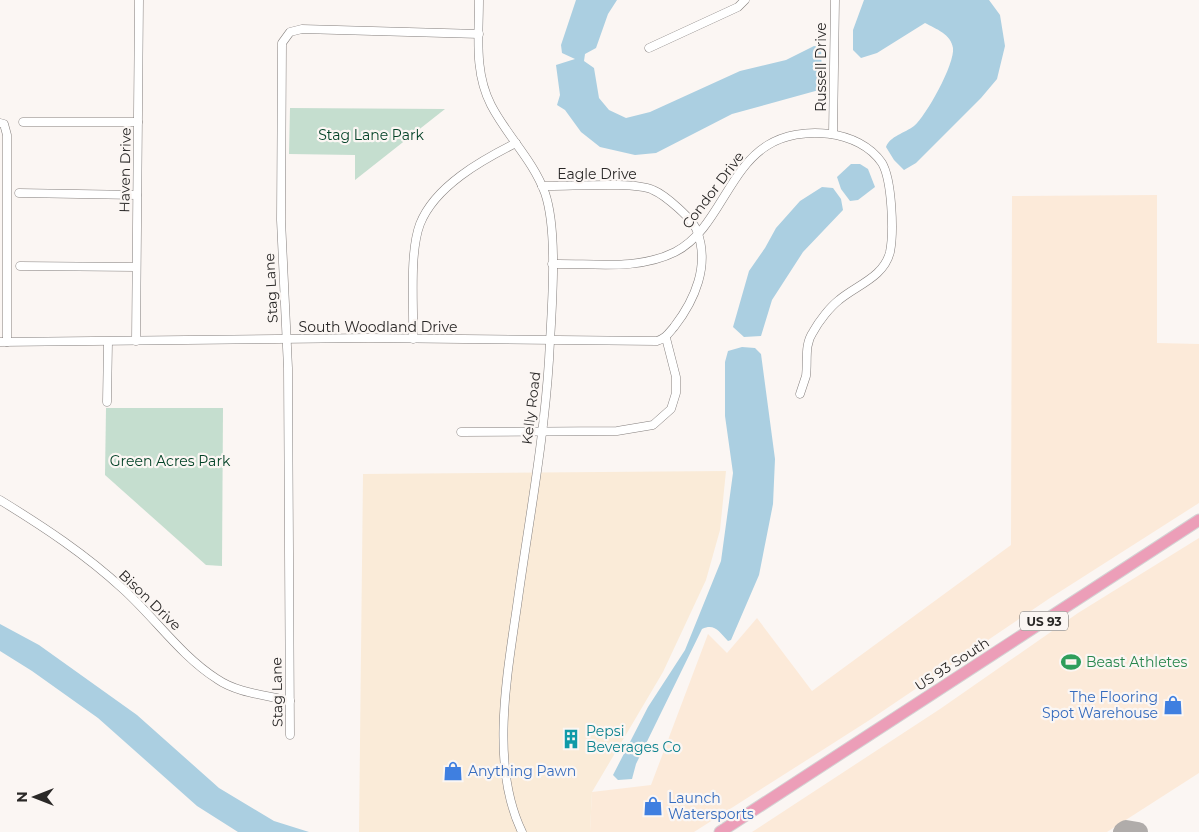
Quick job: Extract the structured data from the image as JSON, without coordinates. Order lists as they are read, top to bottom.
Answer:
{
  "streets": {
    "main road": ["US 93", "US 93 South"],
    "street": [
      "Russell Drive",
      "Haven Drive",
      "Eagle Drive",
      "Condor Drive",
      "Stag Lane",
      "South Woodland Drive",
      "Kelly Road",
      "Bison Drive"
    ]
  },
  "crossings": [
    ["Russell Drive", "Condor Drive"],
    ["Haven Drive", "South Woodland Drive"],
    ["Eagle Drive", "Condor Drive"],
    ["Eagle Drive", "Kelly Road"],
    ["Condor Drive", "Kelly Road"],
    ["Stag Lane", "South Woodland Drive"],
    ["Stag Lane", "Kelly Road"],
    ["Stag Lane", "Bison Drive"],
    ["South Woodland Drive", "Kelly Road"]
  ],
  "parks": ["Stag Lane Park", "Green Acres Park"],
  "places": {
    "sports": ["Beast Athletes"],
    "shop": ["The Flooring Spot Warehouse", "Anything Pawn", "Launch Watersports"],
    "building": ["Pepsi Beverages Co"]
  },
  "north": "left"
}
